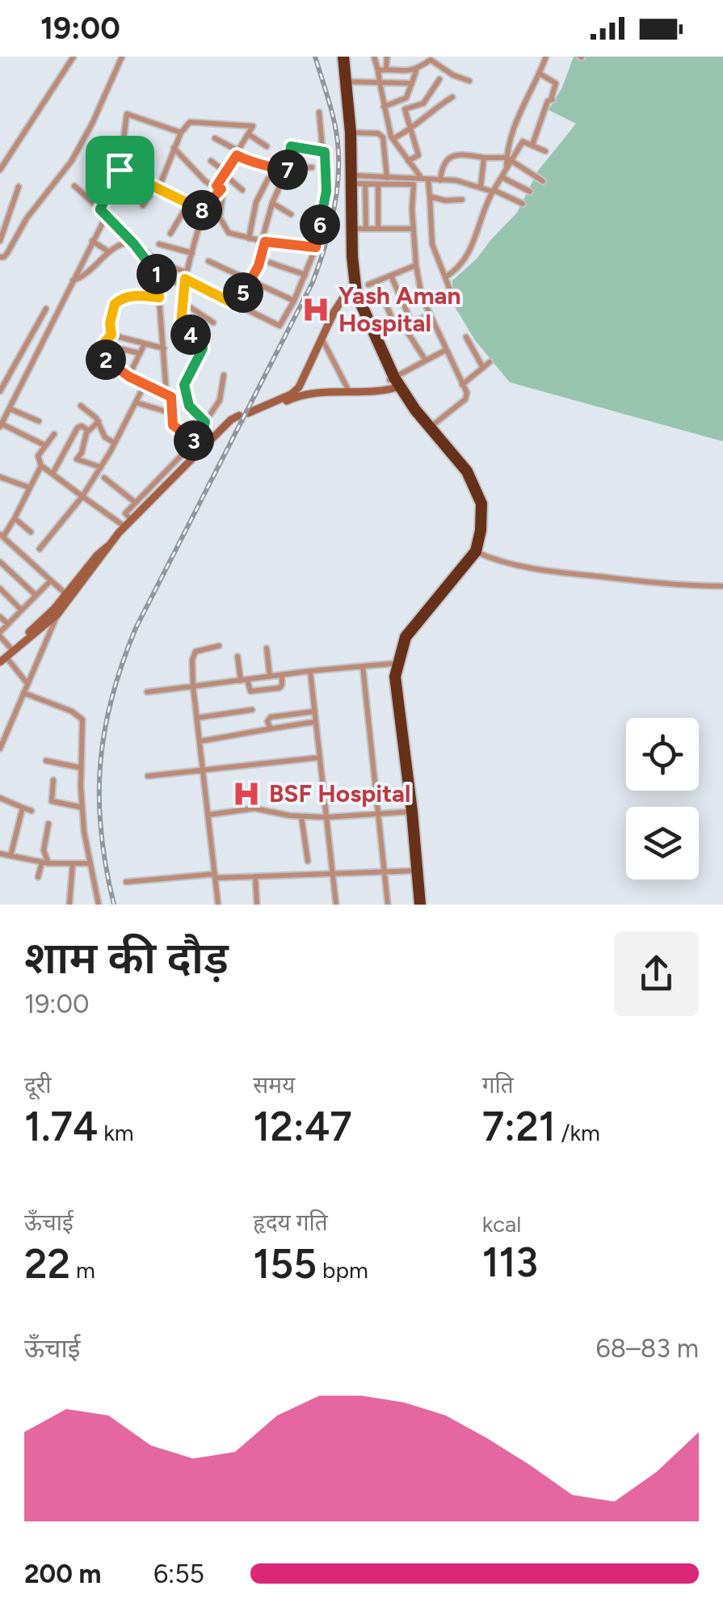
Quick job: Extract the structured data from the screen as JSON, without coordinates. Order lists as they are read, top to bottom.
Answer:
{
  "places": {
    "hospital": ["Yash Aman Hospital", "BSF Hospital"]
  },
  "page": {
    "status": "19:00",
    "pins": [
      "7",
      "8",
      "6",
      "1",
      "5",
      "4",
      "2",
      "3"
    ],
    "heading": ["शाम की दौड़", "19:00"],
    "stats": [
      ["दूरी", "1.74 km"],
      ["समय", "12:47"],
      ["गति", "7:21 /km"],
      ["ऊँचाई", "22 m"],
      ["हृदय गति", "155 bpm"],
      ["kcal", "113"]
    ],
    "chart": ["ऊँचाई", "68–83 m"],
    "list": [
      {
        "name": "200 m",
        "note": "6:55"
      }
    ]
  }
}
